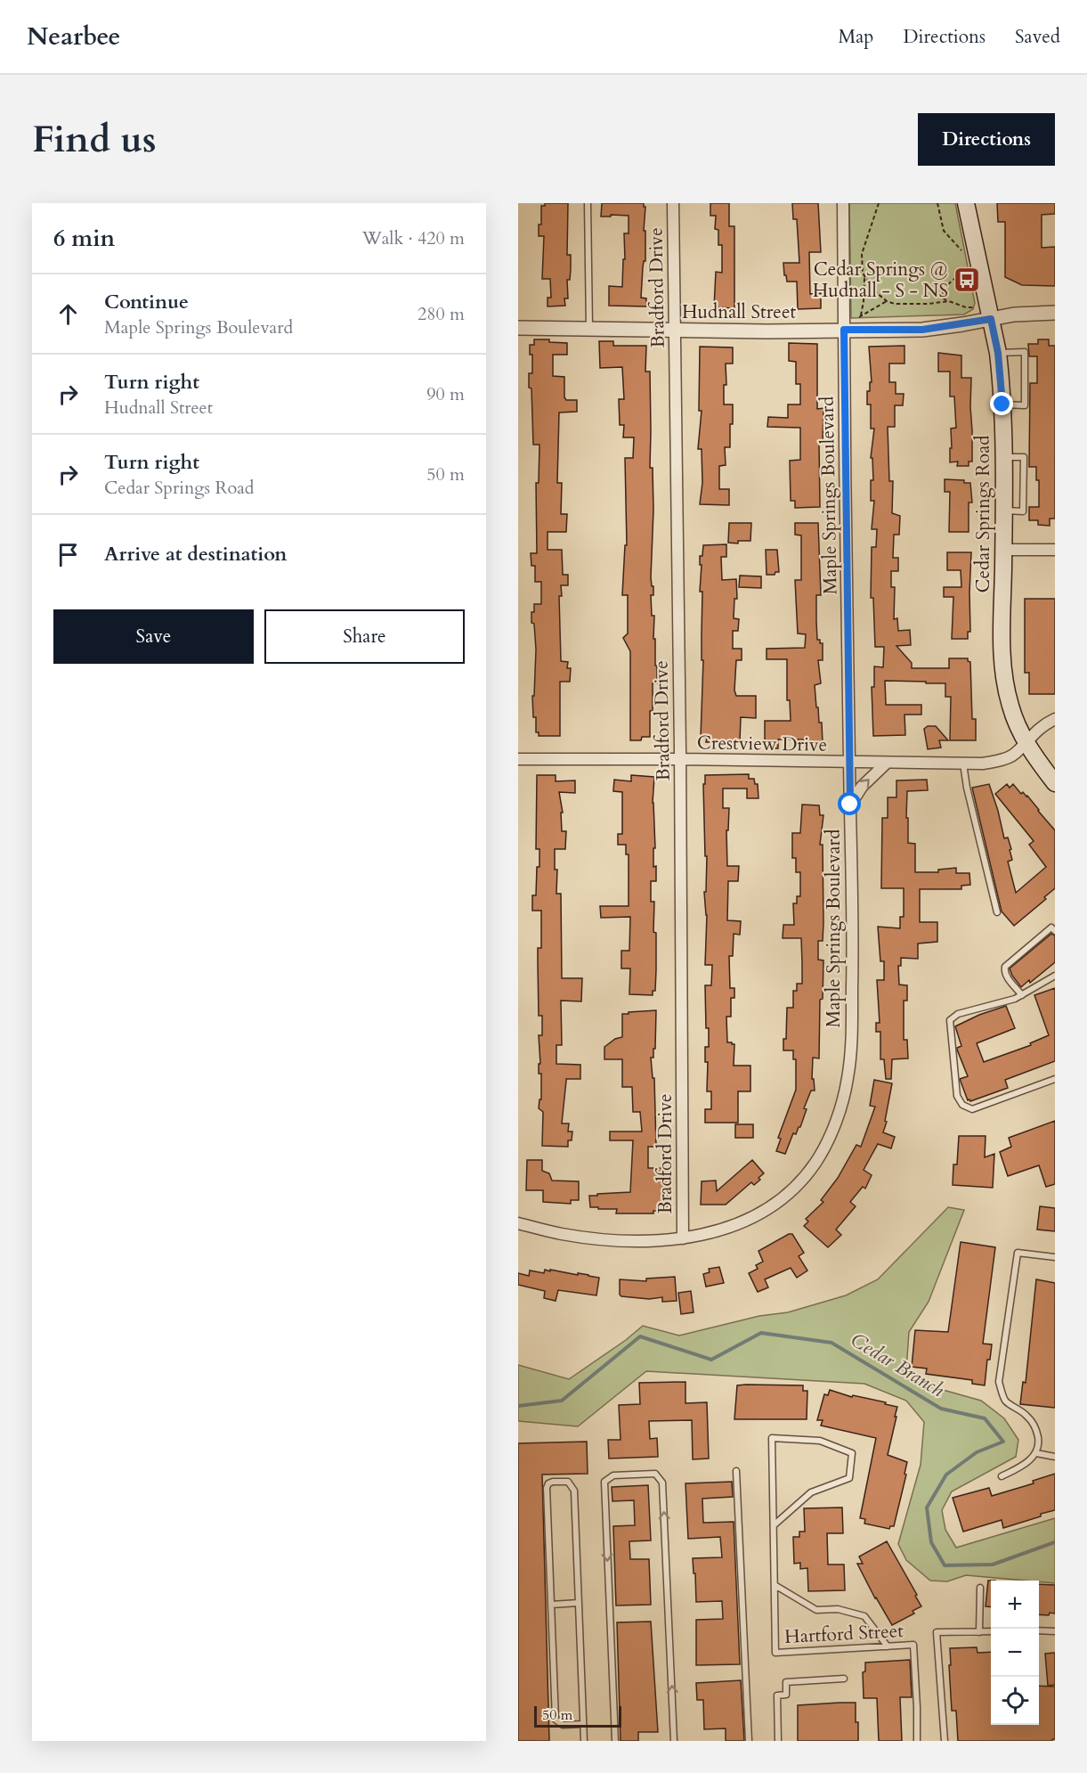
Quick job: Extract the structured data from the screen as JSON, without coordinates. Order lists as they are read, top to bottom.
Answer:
{
  "streets": {
    "main road": ["Cedar Springs Road"],
    "street": [
      "Bradford Drive",
      "Hudnall Street",
      "Maple Springs Boulevard",
      "Crestview Drive"
    ],
    "lane": ["Hartford Street"]
  },
  "crossings": [
    ["Bradford Drive", "Hudnall Street"],
    ["Bradford Drive", "Maple Springs Boulevard"],
    ["Bradford Drive", "Crestview Drive"],
    ["Hudnall Street", "Maple Springs Boulevard"],
    ["Hudnall Street", "Cedar Springs Road"],
    ["Maple Springs Boulevard", "Crestview Drive"],
    ["Cedar Springs Road", "Crestview Drive"]
  ],
  "water": ["Cedar Branch"],
  "places": {
    "bus stop": ["Cedar Springs @ Hudnall - S - NS"]
  },
  "scale_bar": "50 m",
  "page": {
    "header": "Nearbee",
    "nav": ["Map", "Directions", "Saved"],
    "buttons": [
      "Directions",
      ["Save", "Share"]
    ],
    "title": "Find us",
    "heading": ["6 min", "Walk · 420 m"],
    "list": [
      ["Continue", "Maple Springs Boulevard", "280 m"],
      ["Turn right", "Hudnall Street", "90 m"],
      ["Turn right", "Cedar Springs Road", "50 m"],
      "Arrive at destination"
    ],
    "map_buttons": ["+", "−"],
    "scale": "50 m"
  }
}
